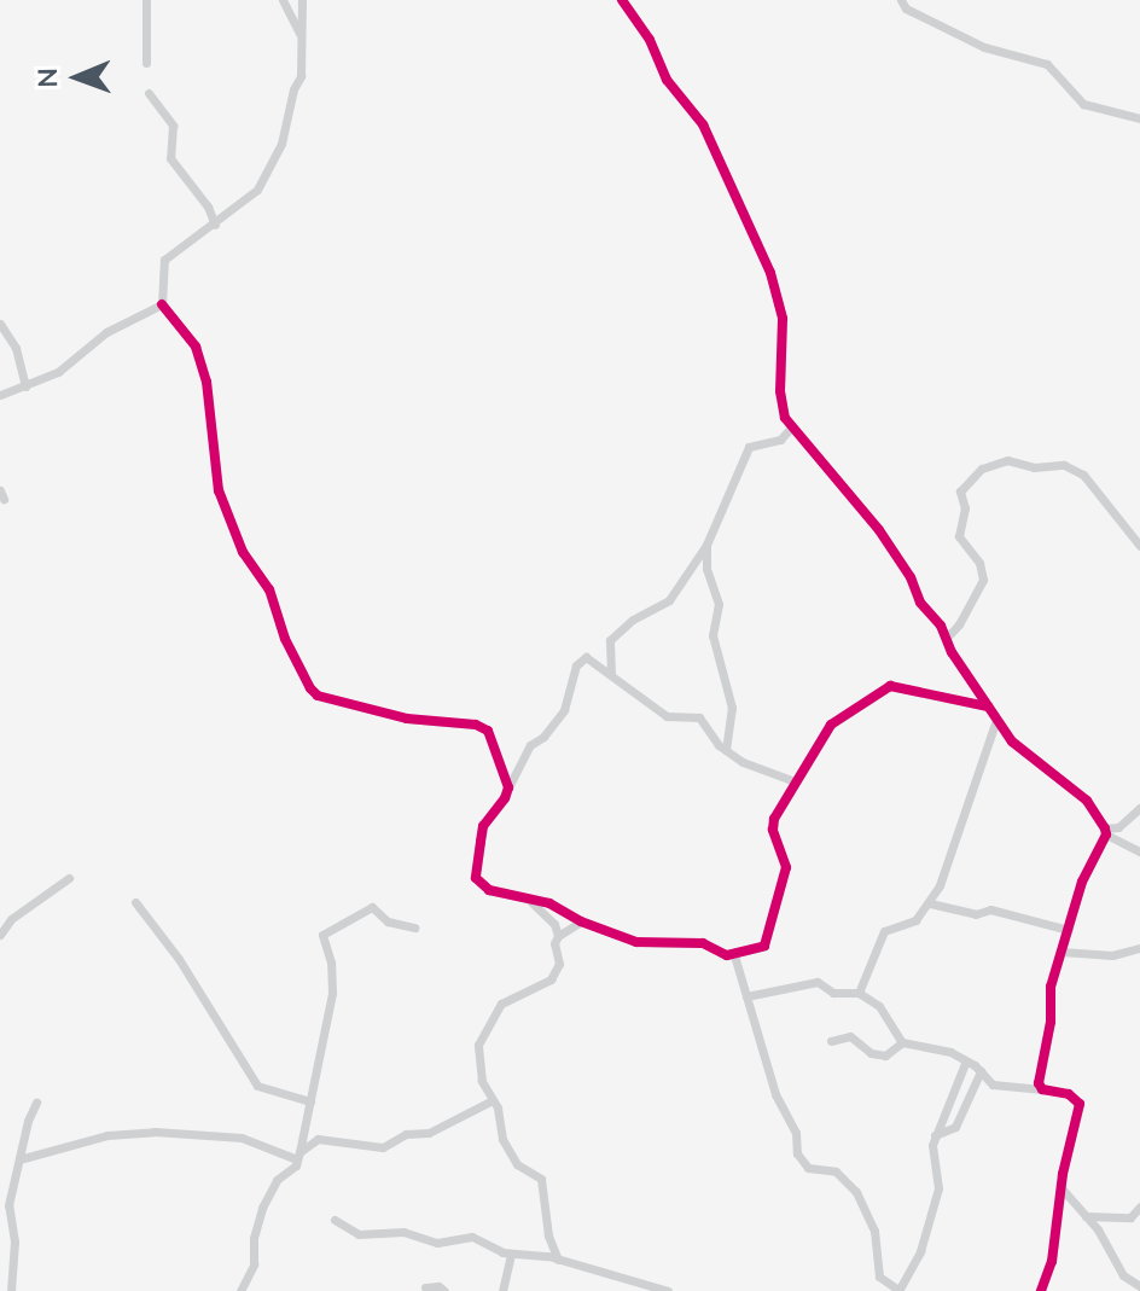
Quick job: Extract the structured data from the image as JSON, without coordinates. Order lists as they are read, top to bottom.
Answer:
{
  "north": "left"
}
